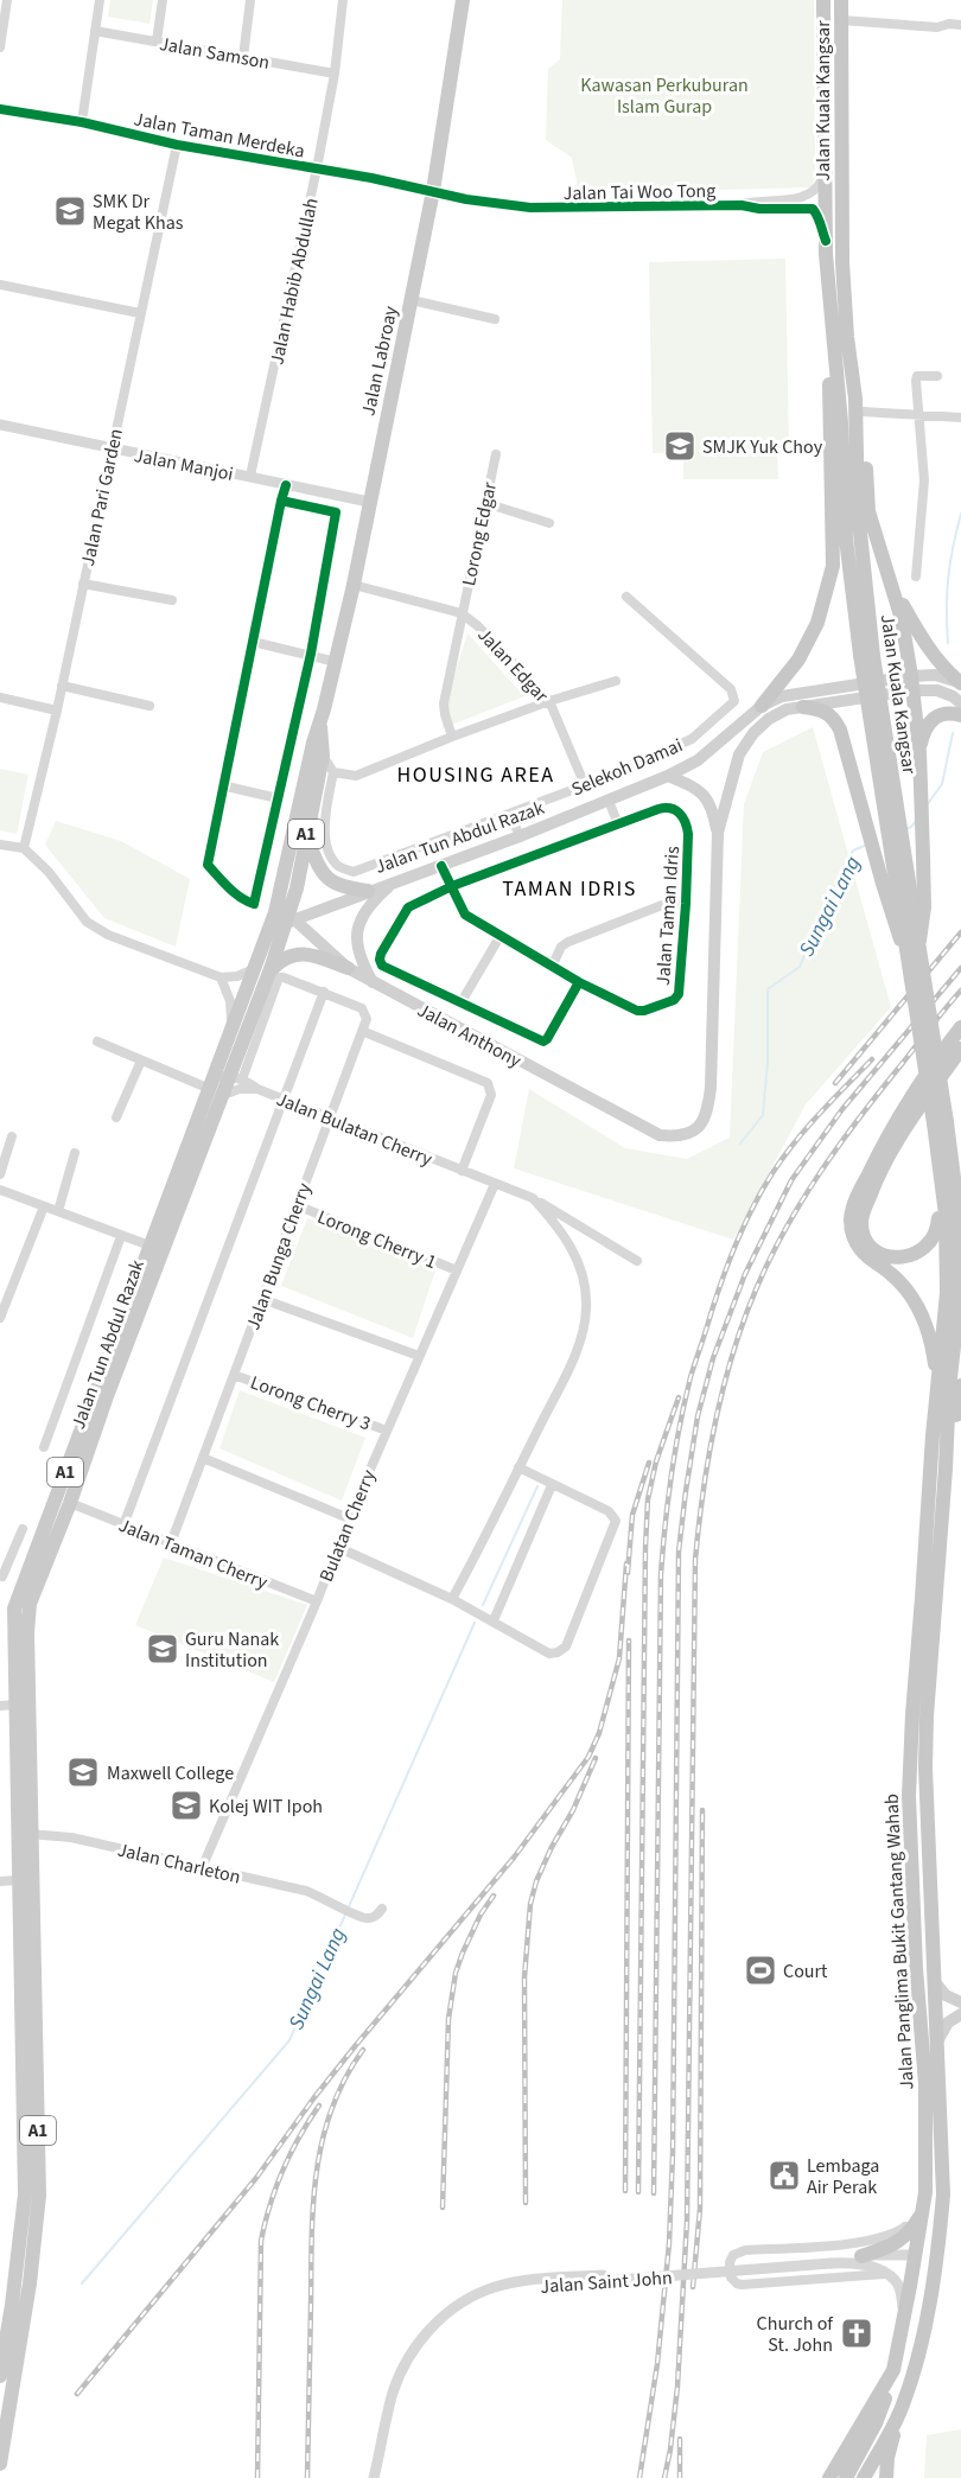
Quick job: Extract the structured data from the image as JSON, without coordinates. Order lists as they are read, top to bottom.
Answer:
{
  "streets": {
    "highway": ["Jalan Kuala Kangsar", "Jalan Panglima Bukit Gantang Wahab"],
    "main road": [
      "Jalan Labroay",
      "A1",
      "Jalan Tun Abdul Razak",
      "Jalan Anthony"
    ],
    "street": [
      "Jalan Samson",
      "Jalan Taman Merdeka",
      "Jalan Tai Woo Tong",
      "Jalan Habib Abdullah",
      "Jalan Manjoi",
      "Jalan Pari Garden",
      "Lorong Edgar",
      "Jalan Edgar",
      "Selekoh Damai",
      "Jalan Taman Idris",
      "Jalan Bulatan Cherry",
      "Lorong Cherry 1",
      "Jalan Bunga Cherry",
      "Lorong Cherry 3",
      "Bulatan Cherry",
      "Jalan Taman Cherry",
      "Jalan Charleton",
      "Jalan Saint John"
    ]
  },
  "crossings": [
    ["Jalan Samson", "Jalan Habib Abdullah"],
    ["Jalan Kuala Kangsar", "Jalan Tai Woo Tong"],
    ["Jalan Kuala Kangsar", "Jalan Panglima Bukit Gantang Wahab"],
    ["Jalan Taman Merdeka", "Jalan Tai Woo Tong"],
    ["Jalan Taman Merdeka", "Jalan Habib Abdullah"],
    ["Jalan Taman Merdeka", "Jalan Labroay"],
    ["Jalan Taman Merdeka", "Jalan Pari Garden"],
    ["Jalan Tai Woo Tong", "Jalan Labroay"],
    ["Jalan Habib Abdullah", "Jalan Manjoi"],
    ["Jalan Labroay", "Jalan Manjoi"],
    ["Jalan Labroay", "Jalan Edgar"],
    ["Jalan Labroay", "Jalan Tun Abdul Razak"],
    ["Jalan Manjoi", "Jalan Pari Garden"],
    ["Lorong Edgar", "Jalan Edgar"],
    ["Jalan Edgar", "Selekoh Damai"],
    ["Jalan Tun Abdul Razak", "Jalan Taman Idris"],
    ["Jalan Tun Abdul Razak", "Jalan Anthony"],
    ["Jalan Tun Abdul Razak", "Jalan Bulatan Cherry"],
    ["Jalan Tun Abdul Razak", "Jalan Taman Cherry"],
    ["Jalan Tun Abdul Razak", "Jalan Charleton"],
    ["Jalan Bulatan Cherry", "Jalan Bunga Cherry"],
    ["Jalan Bulatan Cherry", "Bulatan Cherry"],
    ["Lorong Cherry 1", "Jalan Bunga Cherry"],
    ["Lorong Cherry 1", "Bulatan Cherry"],
    ["Jalan Bunga Cherry", "Lorong Cherry 3"],
    ["Jalan Bunga Cherry", "Jalan Taman Cherry"],
    ["Lorong Cherry 3", "Bulatan Cherry"],
    ["Bulatan Cherry", "Jalan Taman Cherry"],
    ["Bulatan Cherry", "Jalan Charleton"],
    ["Jalan Panglima Bukit Gantang Wahab", "Jalan Saint John"]
  ],
  "districts": ["HOUSING AREA", "TAMAN IDRIS"],
  "water": ["Sungai Lang"],
  "parks": ["Kawasan Perkuburan Islam Gurap"],
  "places": {
    "school or university": [
      "SMK Dr Megat Khas",
      "SMJK Yuk Choy",
      "Guru Nanak Institution",
      "Maxwell College",
      "Kolej WIT Ipoh"
    ],
    "sports": ["Court"],
    "public building": ["Lembaga Air Perak"],
    "church": ["Church of St. John"]
  }
}
